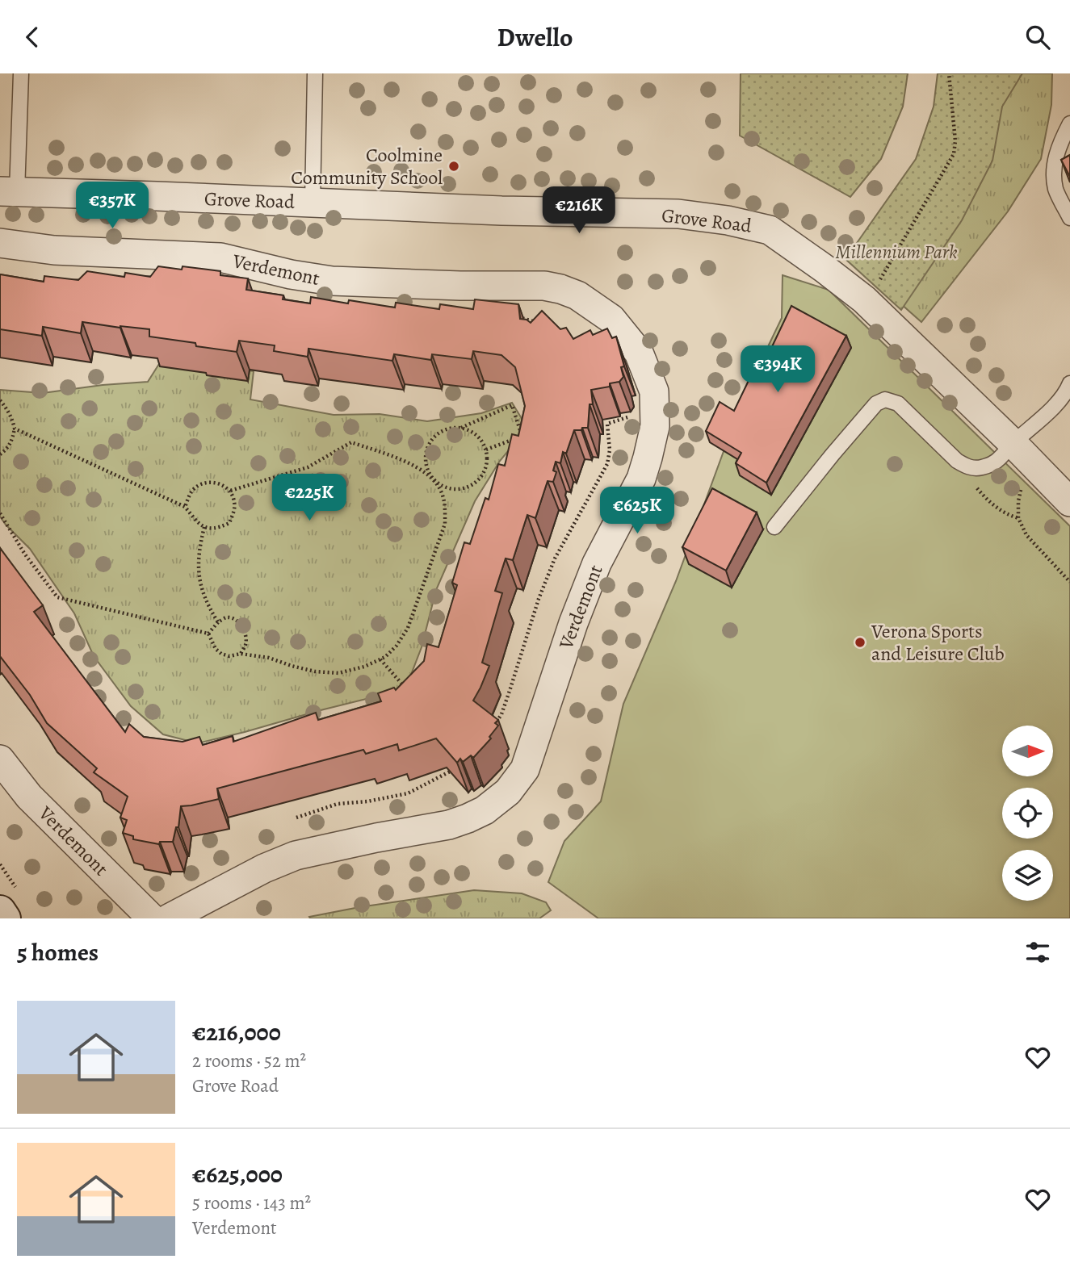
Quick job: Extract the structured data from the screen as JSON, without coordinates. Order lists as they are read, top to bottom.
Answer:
{
  "streets": {
    "street": ["Grove Road", "Verdemont"]
  },
  "parks": ["Millennium Park"],
  "places": ["Coolmine Community School", "Verona Sports and Leisure Club"],
  "north": "right",
  "page": {
    "header": "Dwello",
    "price": [
      "€357K",
      "€216K",
      "€394K",
      "€225K",
      "€625K"
    ],
    "heading": "5 homes",
    "list": [
      {
        "name": "€216,000",
        "note": "2 rooms · 52 m² · Grove Road"
      },
      {
        "name": "€625,000",
        "note": "5 rooms · 143 m² · Verdemont"
      }
    ]
  }
}
